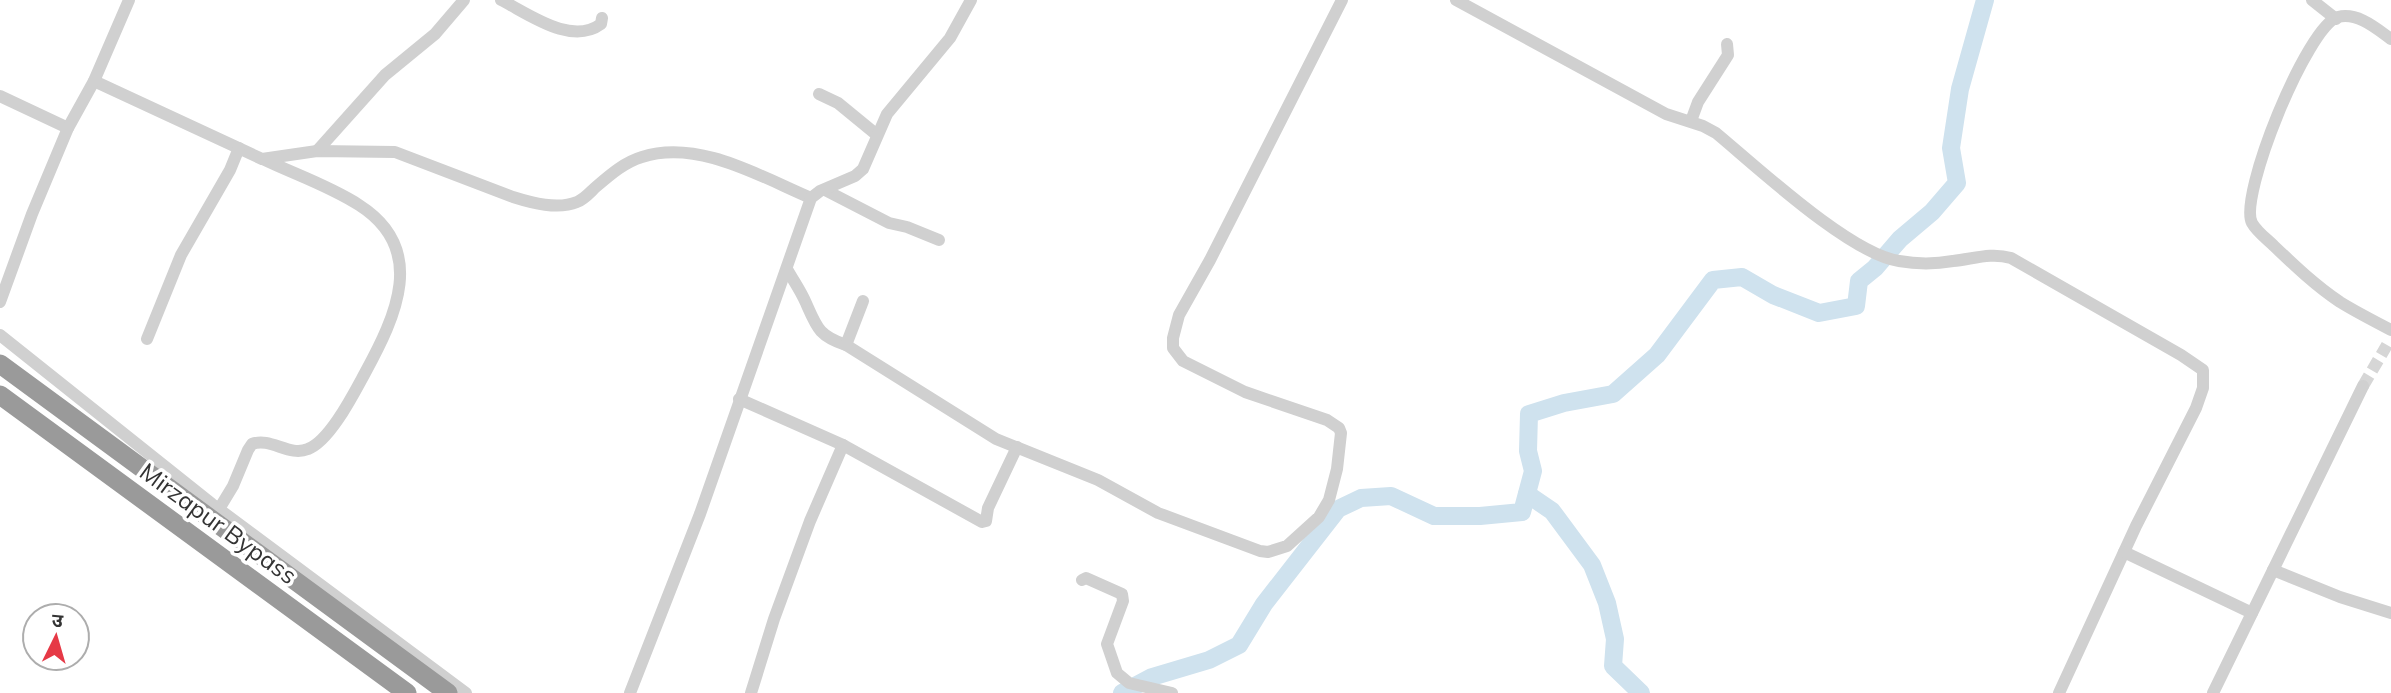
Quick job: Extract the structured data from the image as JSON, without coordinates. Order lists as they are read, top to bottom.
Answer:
{
  "streets": {
    "highway": ["Mirzapur Bypass"]
  },
  "north": "top"
}
